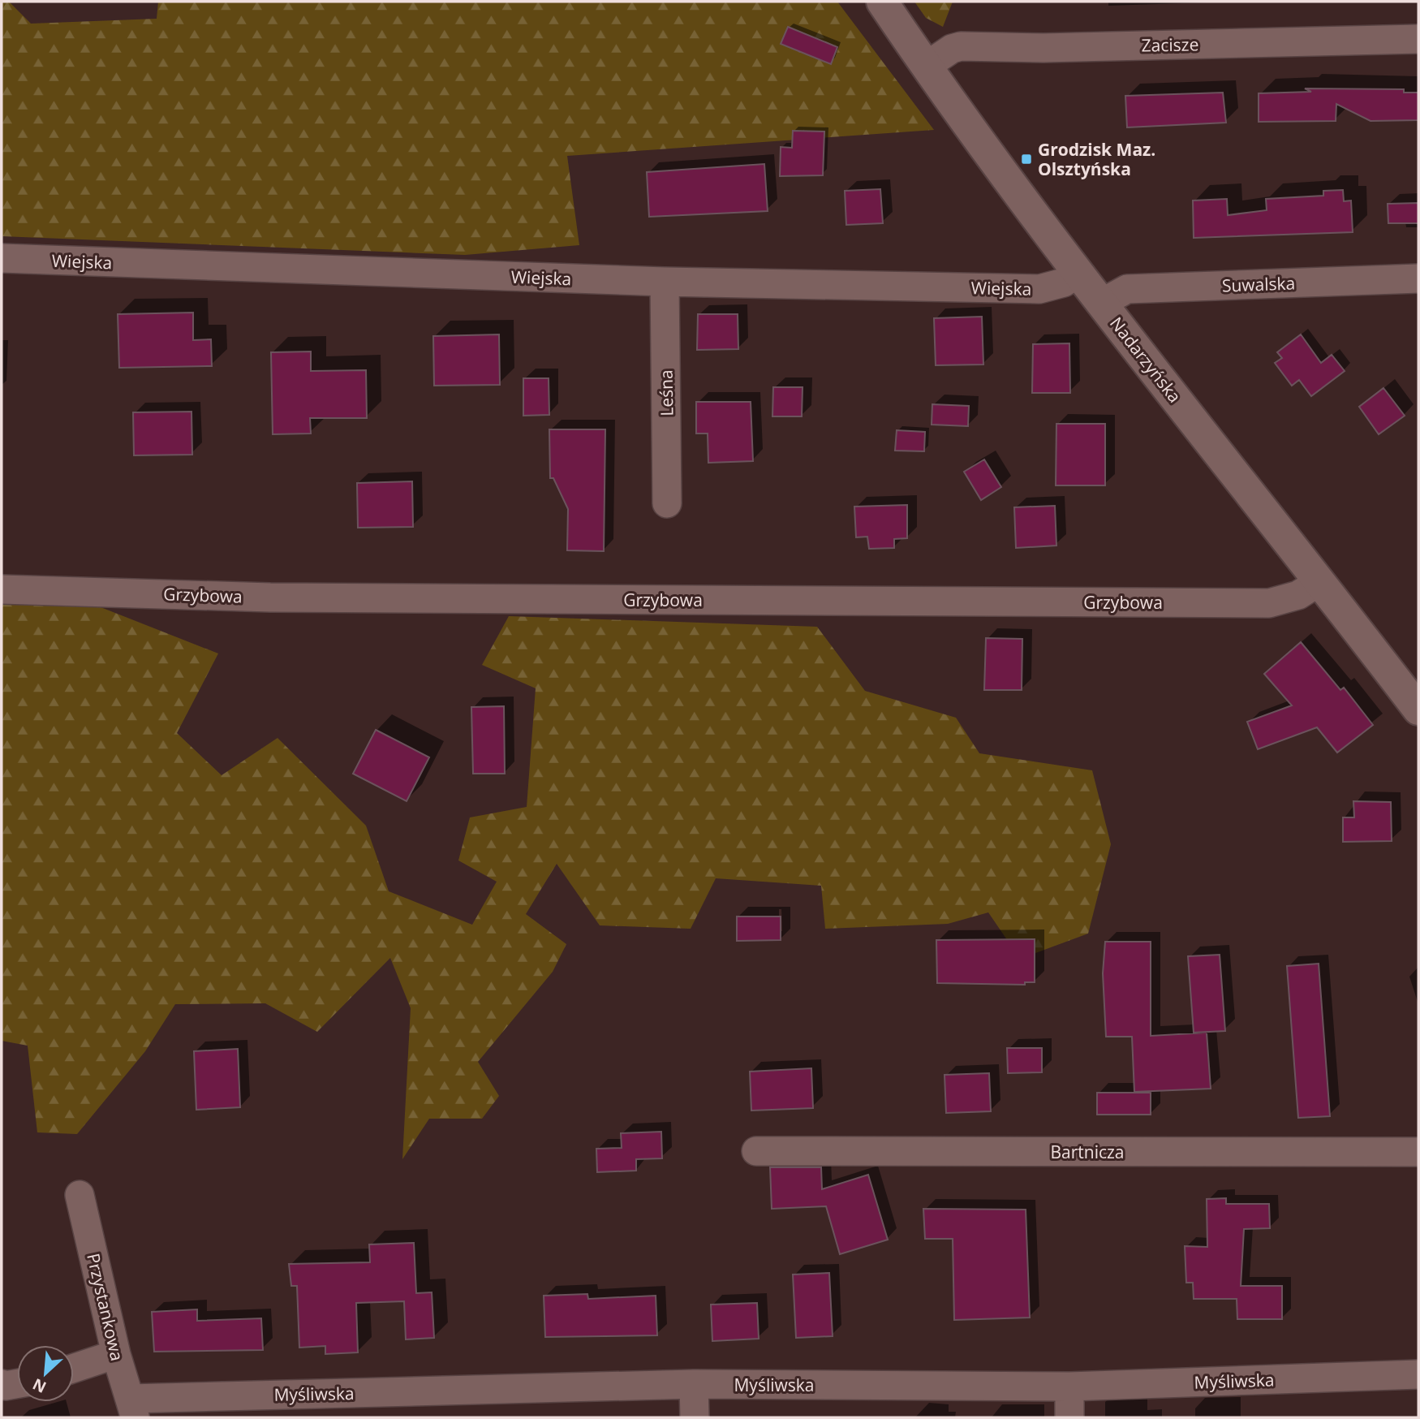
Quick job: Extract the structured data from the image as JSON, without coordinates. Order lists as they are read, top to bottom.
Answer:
{
  "streets": {
    "street": [
      "Zacisze",
      "Wiejska",
      "Suwalska",
      "Nadarzyńska",
      "Leśna",
      "Grzybowa",
      "Bartnicza",
      "Przystankowa",
      "Myśliwska"
    ]
  },
  "crossings": [
    ["Zacisze", "Nadarzyńska"],
    ["Wiejska", "Nadarzyńska"],
    ["Wiejska", "Leśna"],
    ["Suwalska", "Nadarzyńska"],
    ["Nadarzyńska", "Grzybowa"],
    ["Przystankowa", "Myśliwska"]
  ],
  "places": {
    "transit": ["Grodzisk Maz. Olsztyńska"]
  },
  "north": "bottom left"
}
